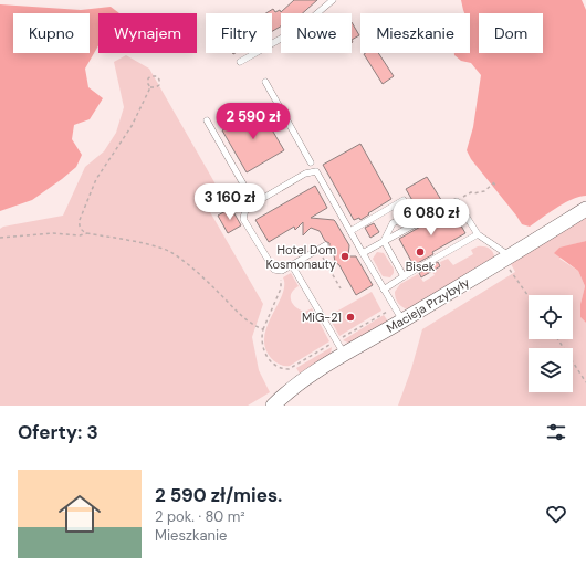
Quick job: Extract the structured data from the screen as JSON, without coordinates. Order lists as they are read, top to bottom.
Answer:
{
  "streets": {
    "street": ["Macieja Przybyły"]
  },
  "places": ["Bisek", "Hotel Dom Kosmonauty", "MiG-21"],
  "page": {
    "chip": [
      "Kupno",
      "Wynajem",
      "Filtry",
      "Nowe",
      "Mieszkanie",
      "Dom"
    ],
    "price": ["2 590 zł", "3 160 zł", "6 080 zł"],
    "heading": "Oferty: 3",
    "list": [
      {
        "name": "2 590 zł/mies.",
        "note": "2 pok. · 80 m² · Mieszkanie"
      }
    ]
  }
}
